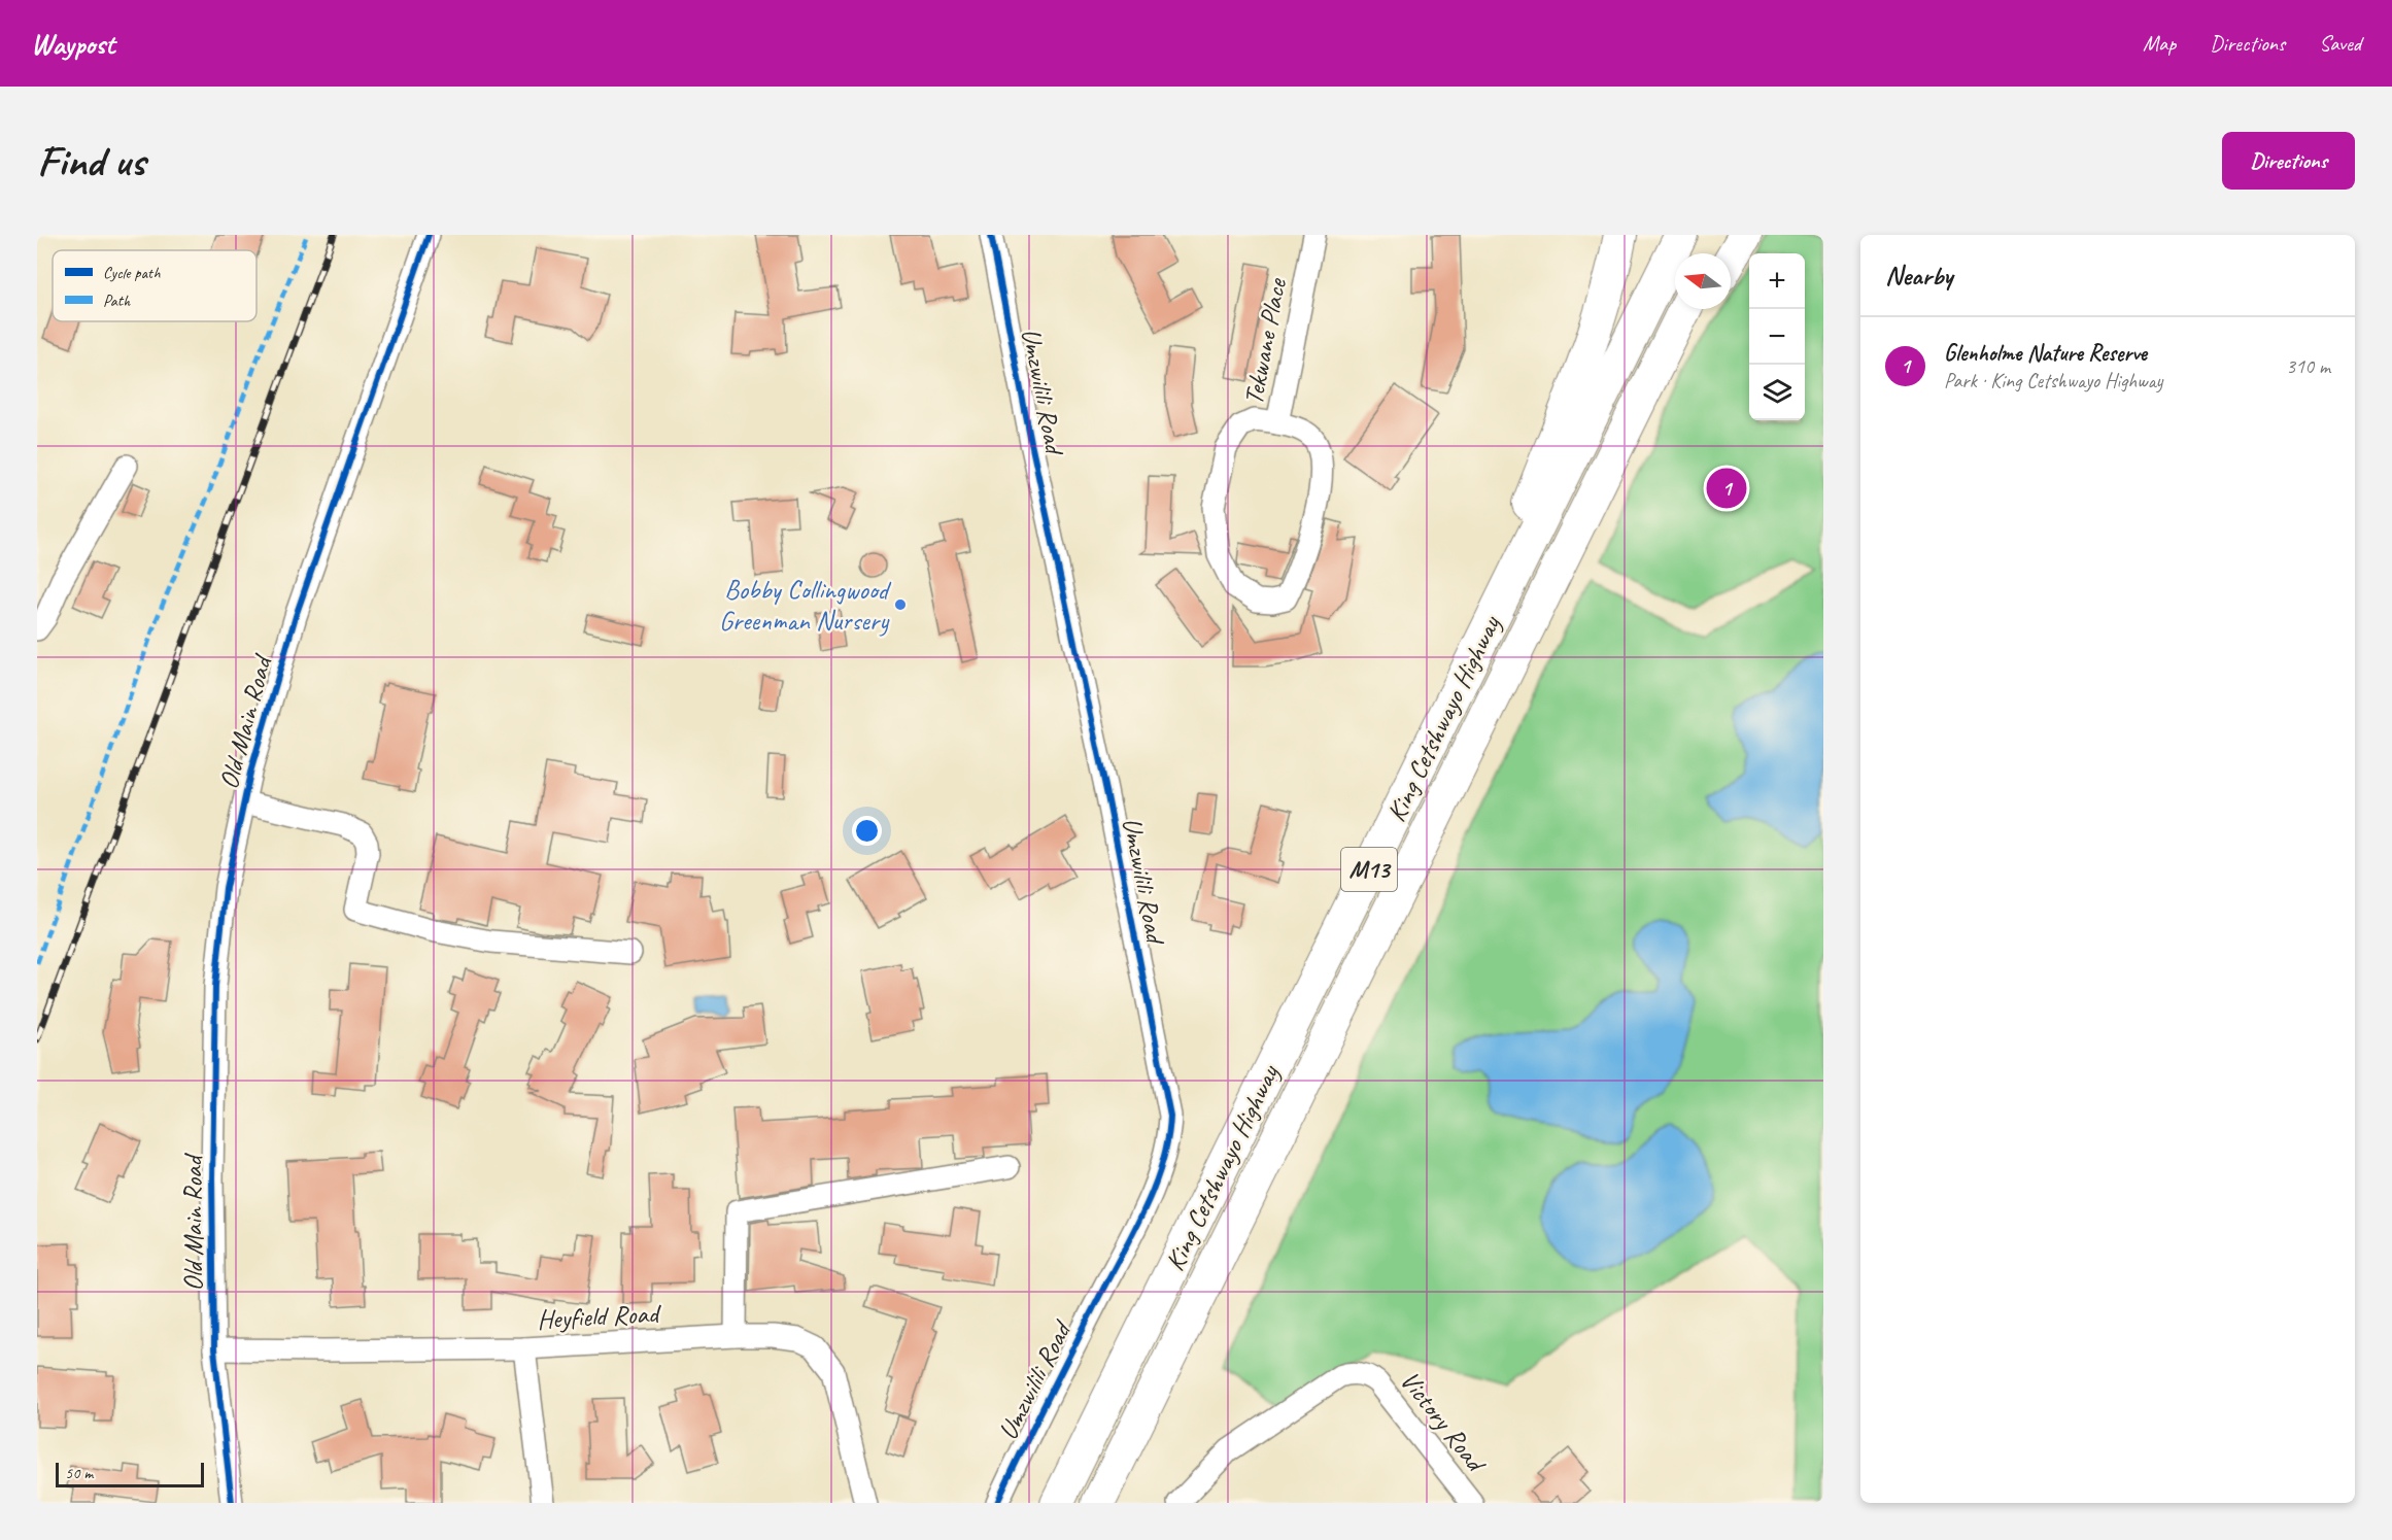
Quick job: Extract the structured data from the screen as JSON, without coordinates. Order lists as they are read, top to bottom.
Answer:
{
  "streets": {
    "highway": ["King Cetshwayo Highway", "M13"],
    "street": [
      "Tekwane Place",
      "Umzwilili Road",
      "Old Main Road",
      "Heyfield Road",
      "Victory Road"
    ]
  },
  "crossings": [
    ["Old Main Road", "Heyfield Road"]
  ],
  "places": ["Bobby Collingwood Greenman Nursery"],
  "legend": ["Cycle path", "Path"],
  "scale_bar": "50 m",
  "north": "left",
  "page": {
    "header": "Waypost",
    "nav": ["Map", "Directions", "Saved"],
    "buttons": "Directions",
    "title": "Find us",
    "heading": "Nearby",
    "map_buttons": ["+", "−"],
    "list": [
      {
        "mark": "1",
        "name": "Glenholme Nature Reserve",
        "note": "Park · King Cetshwayo Highway",
        "value": "310 m"
      }
    ],
    "pins": "1",
    "scale": "50 m"
  }
}
